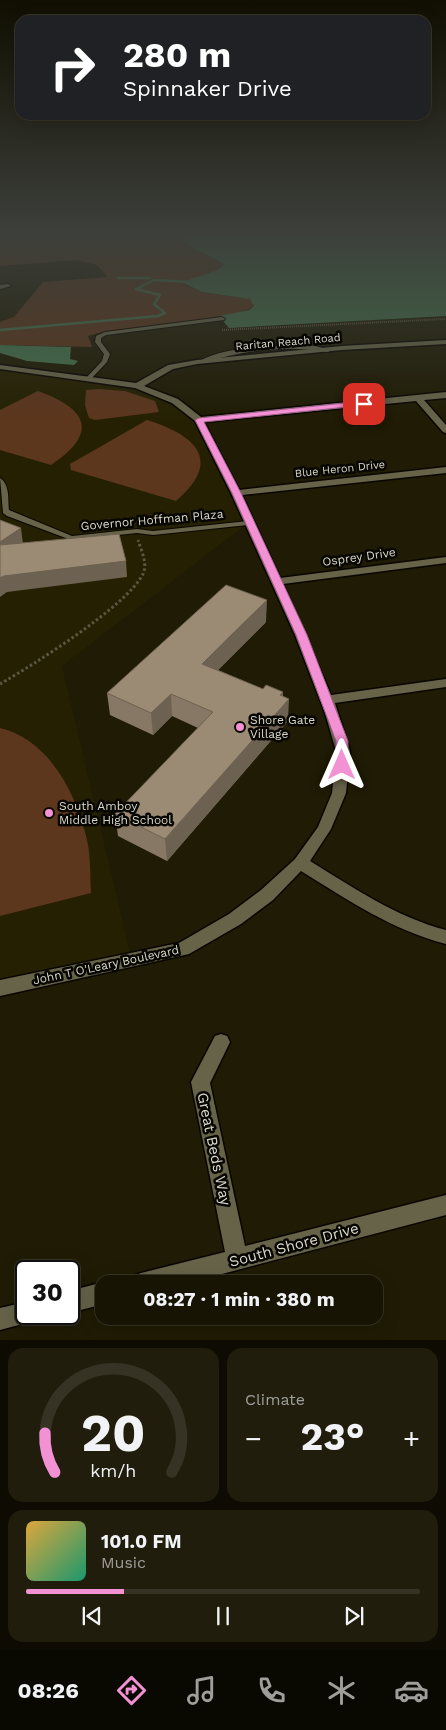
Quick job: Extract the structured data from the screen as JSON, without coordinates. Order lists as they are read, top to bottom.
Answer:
{
  "streets": {
    "street": [
      "Raritan Reach Road",
      "Blue Heron Drive",
      "Osprey Drive",
      "John T O'Leary Boulevard",
      "Great Beds Way",
      "South Shore Drive"
    ],
    "lane": ["Governor Hoffman Plaza"]
  },
  "crossings": [
    ["Raritan Reach Road", "John T O'Leary Boulevard"],
    ["Blue Heron Drive", "John T O'Leary Boulevard"],
    ["Governor Hoffman Plaza", "John T O'Leary Boulevard"],
    ["Osprey Drive", "John T O'Leary Boulevard"],
    ["Great Beds Way", "South Shore Drive"]
  ],
  "places": ["Shore Gate Village", "South Amboy Middle High School"],
  "page": {
    "turn": ["280 m", "Spinnaker Drive"],
    "limit": "30",
    "trip": "08:27 · 1 min · 380 m",
    "tile": "Climate",
    "heat": ["−", "23°", "+"],
    "song": ["101.0 FM", "Music"],
    "tabs": "08:26",
    "gauge": ["20", "km/h"]
  }
}
